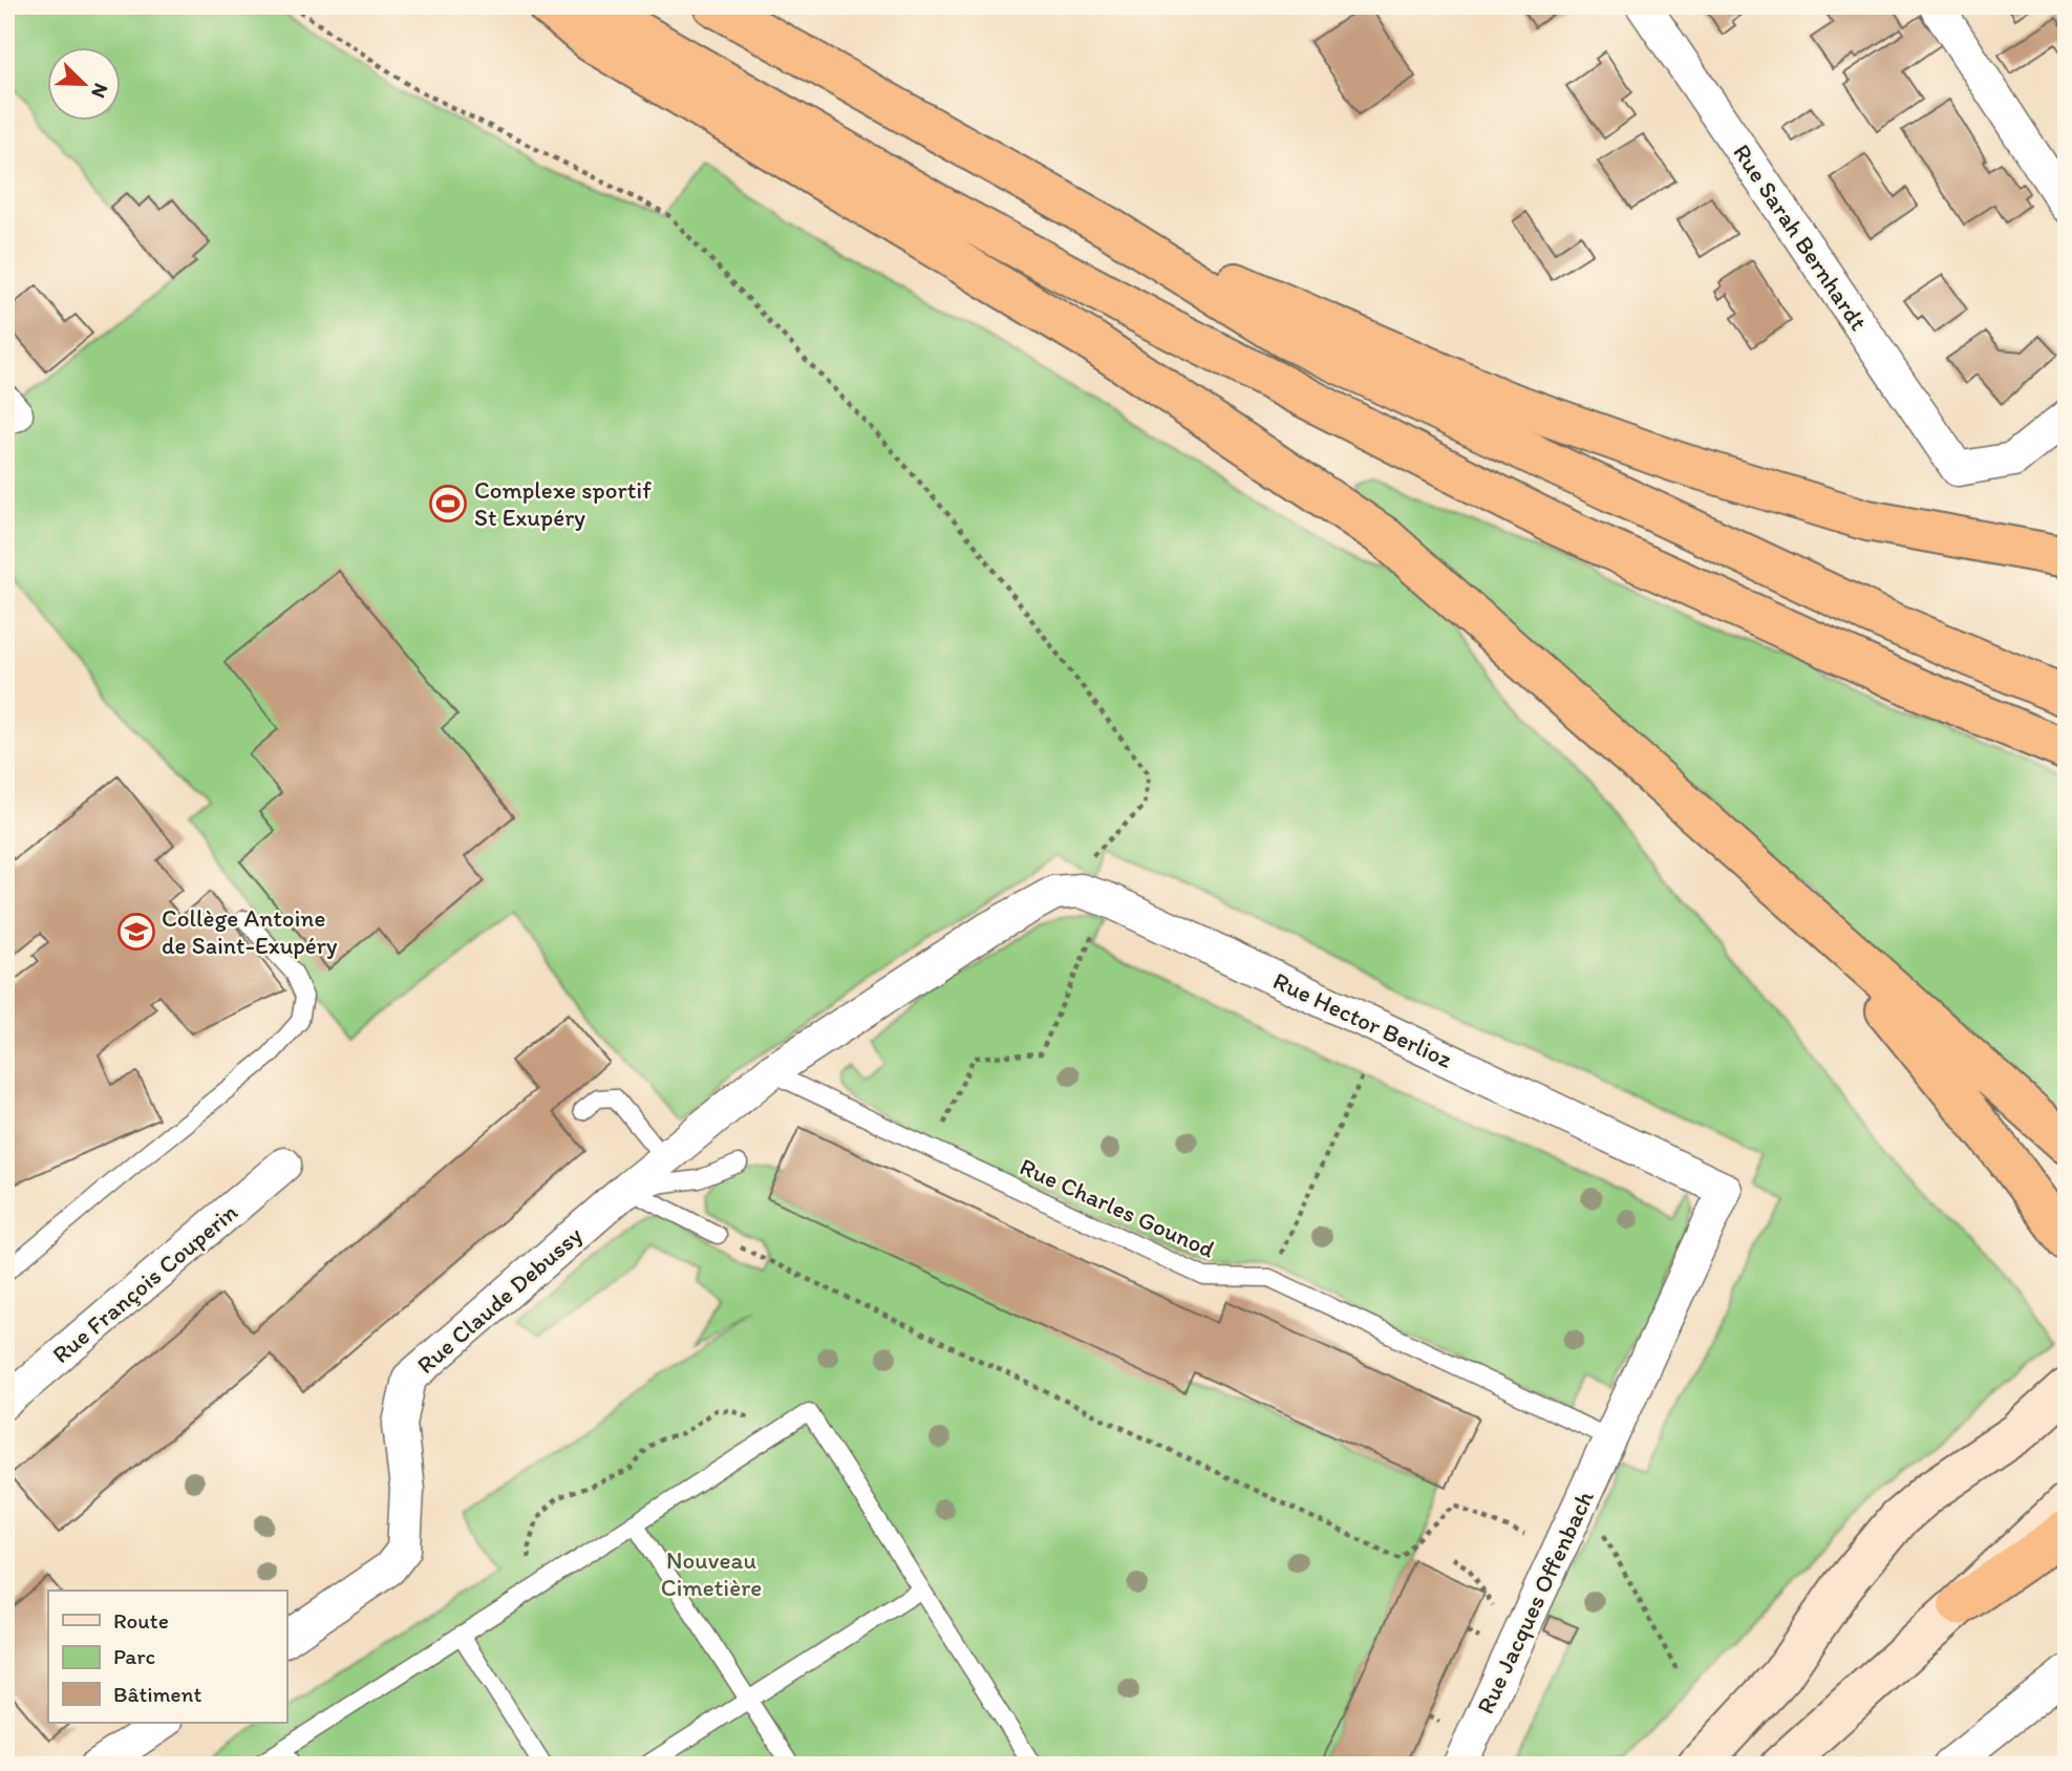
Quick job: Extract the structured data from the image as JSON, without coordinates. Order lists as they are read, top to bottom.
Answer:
{
  "streets": {
    "street": [
      "Rue Sarah Bernhardt",
      "Rue Hector Berlioz",
      "Rue François Couperin",
      "Rue Claude Debussy",
      "Rue Jacques Offenbach"
    ],
    "lane": ["Rue Charles Gounod"]
  },
  "crossings": [
    ["Rue Hector Berlioz", "Rue Charles Gounod"],
    ["Rue Hector Berlioz", "Rue Jacques Offenbach"],
    ["Rue Charles Gounod", "Rue Claude Debussy"],
    ["Rue Charles Gounod", "Rue Jacques Offenbach"]
  ],
  "parks": ["Nouveau Cimetière"],
  "places": {
    "sports": ["Complexe sportif St Exupéry"],
    "school or university": ["Collège Antoine de Saint-Exupéry"]
  },
  "legend": ["Route", "Parc", "Bâtiment"],
  "north": "bottom right"
}
